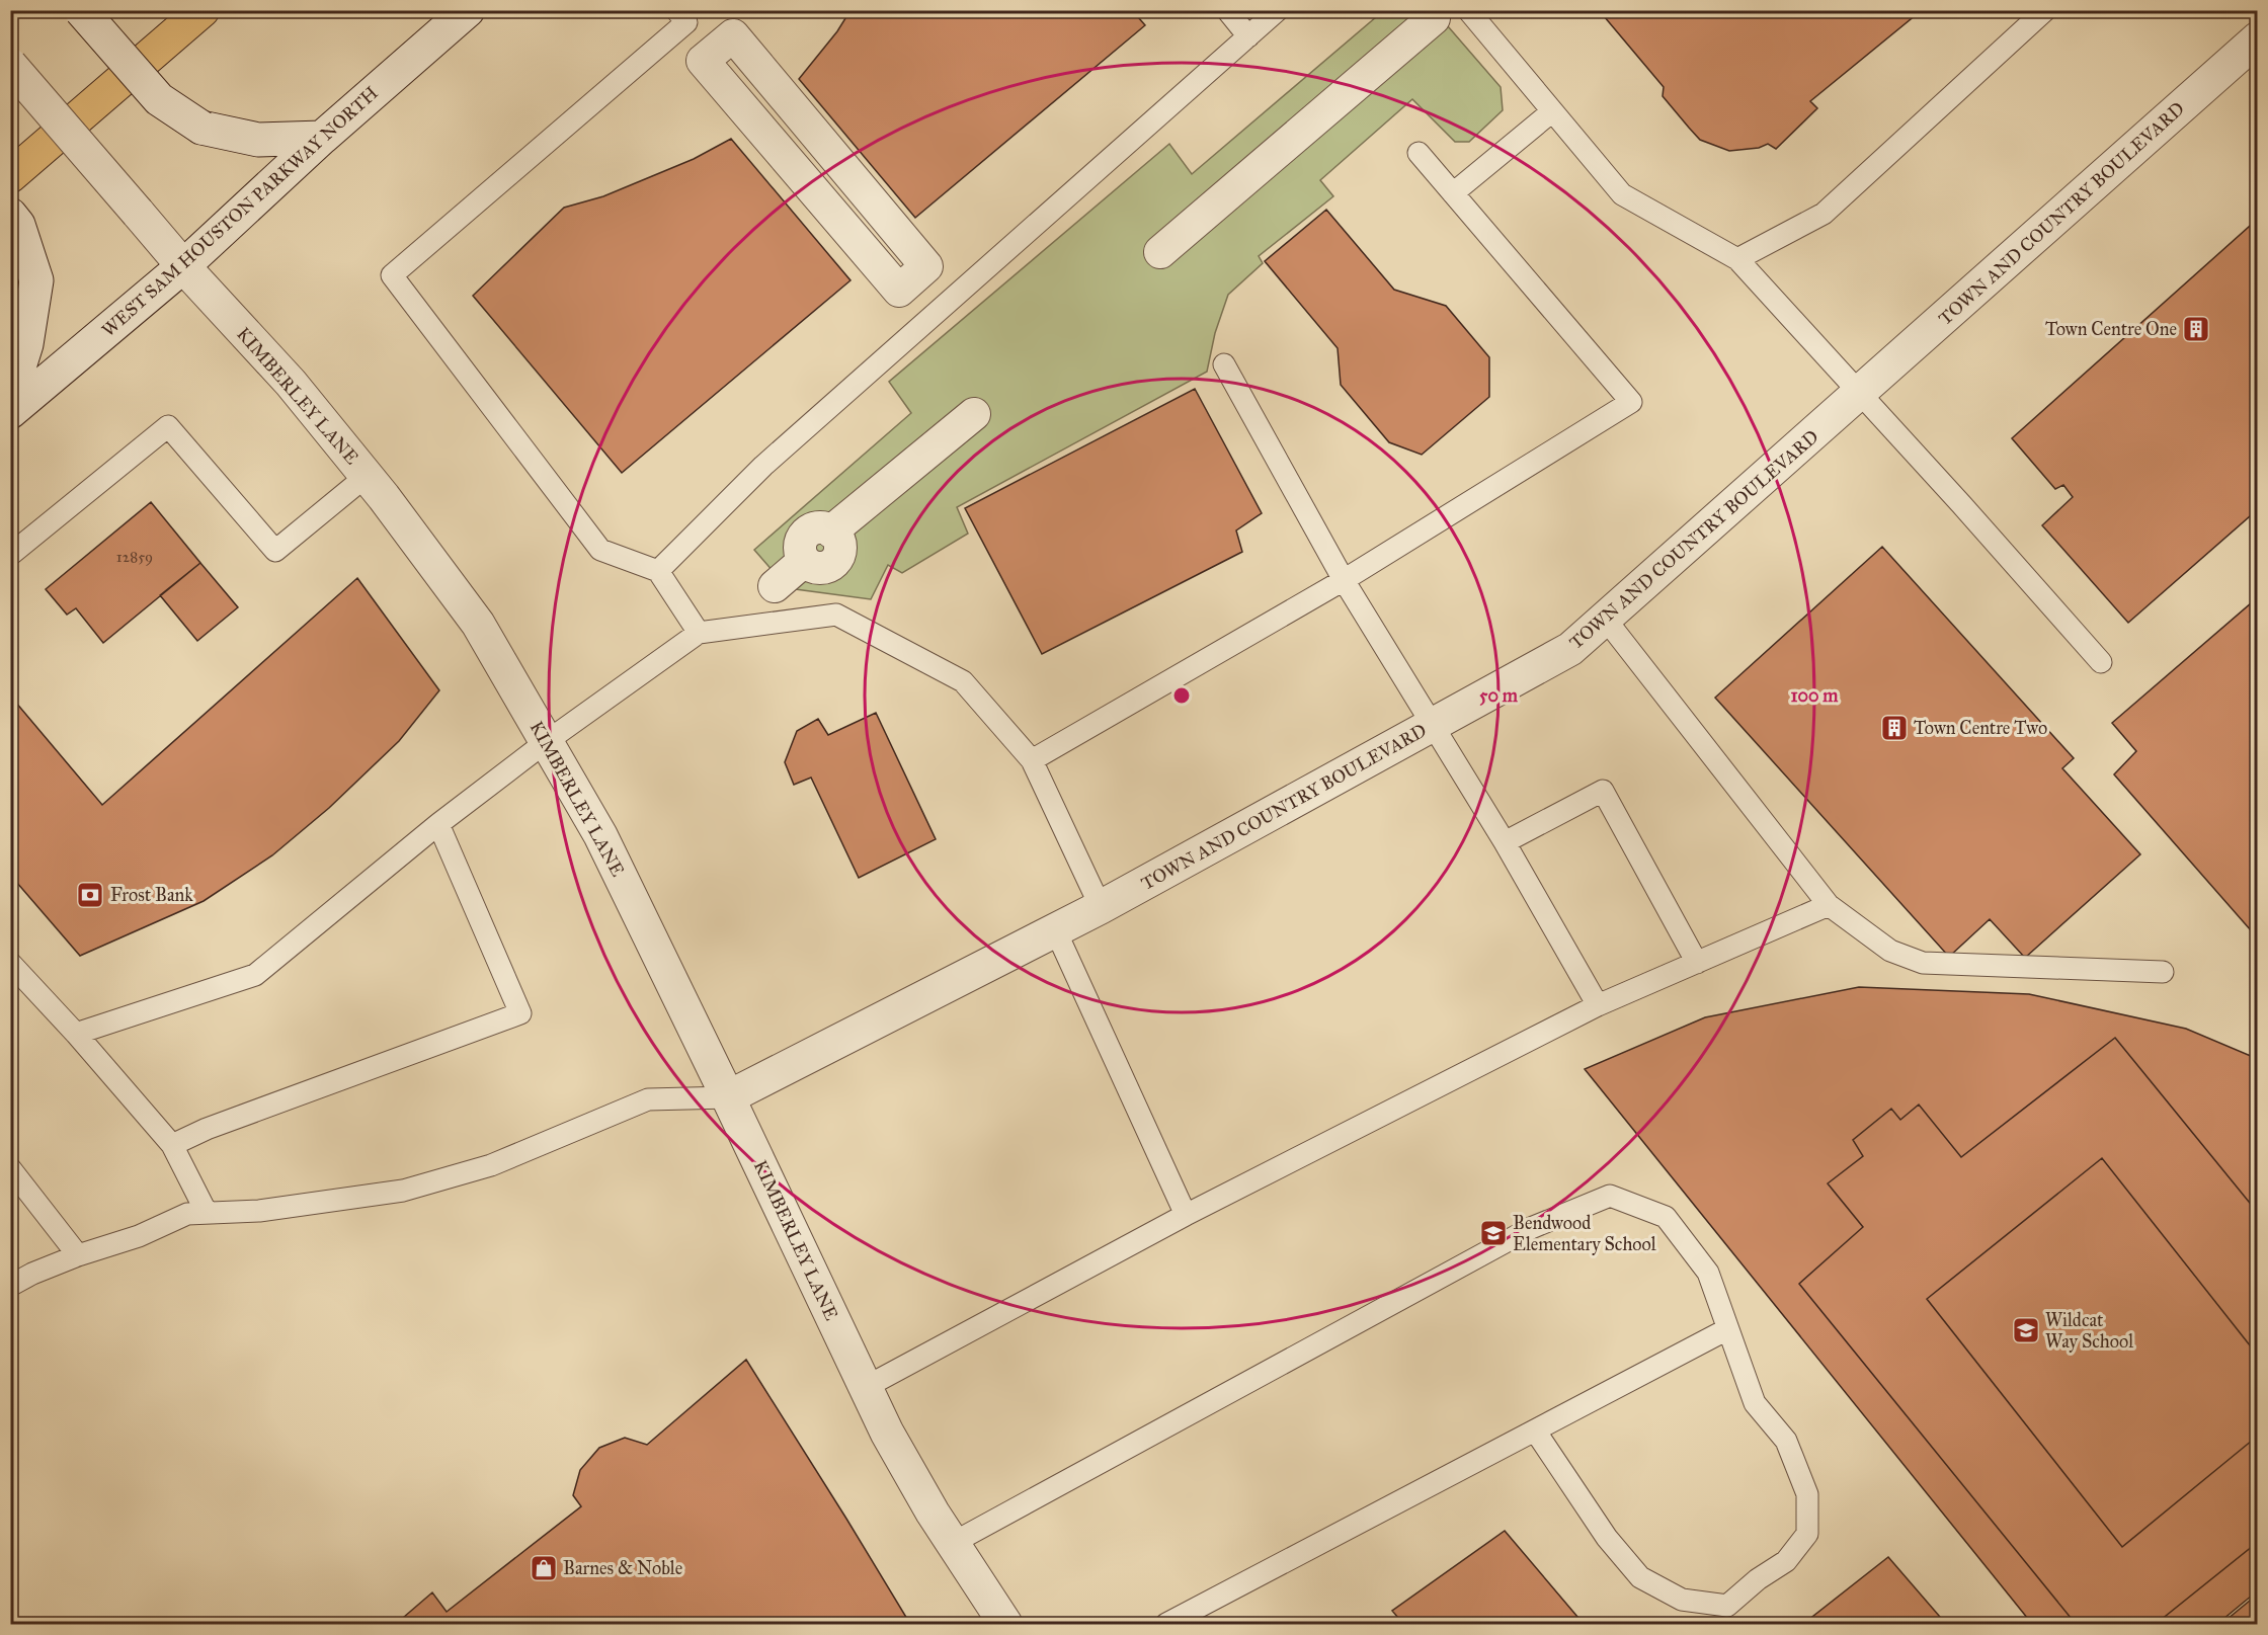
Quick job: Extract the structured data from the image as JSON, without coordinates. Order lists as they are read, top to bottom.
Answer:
{
  "streets": {
    "street": ["WEST SAM HOUSTON PARKWAY NORTH", "TOWN AND COUNTRY BOULEVARD", "KIMBERLEY LANE"]
  },
  "crossings": [
    ["WEST SAM HOUSTON PARKWAY NORTH", "KIMBERLEY LANE"],
    ["TOWN AND COUNTRY BOULEVARD", "KIMBERLEY LANE"]
  ],
  "places": {
    "building": ["Town Centre One", "Town Centre Two"],
    "bank": ["Frost Bank"],
    "school or university": ["Bendwood Elementary School", "Wildcat Way School"],
    "shop": ["Barnes & Noble"]
  },
  "house_numbers": ["12859"],
  "rings": ["50 m", "100 m"]
}
